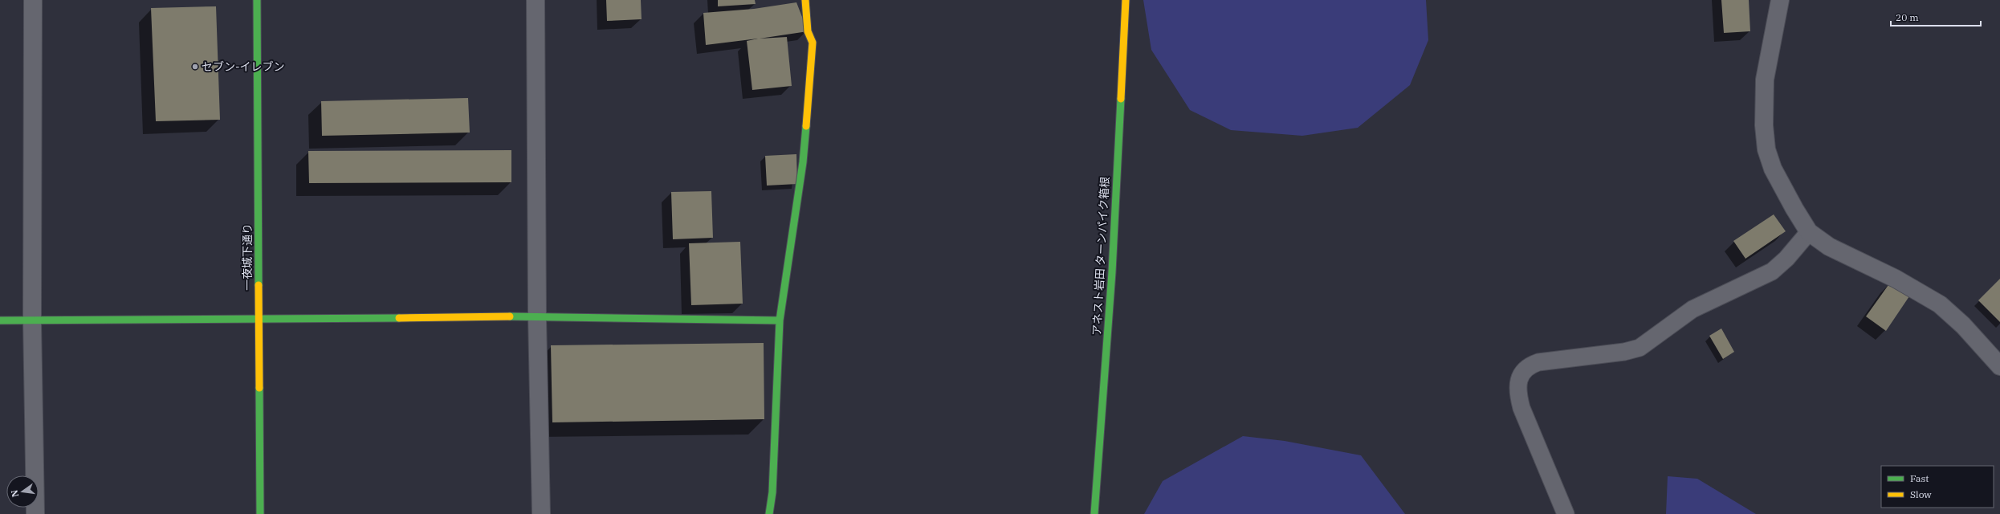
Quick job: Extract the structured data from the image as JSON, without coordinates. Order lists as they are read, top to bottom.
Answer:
{
  "streets": {
    "street": ["アネスト岩田 ターンパイク箱根", "一夜城下通り"]
  },
  "places": ["セブン-イレブン"],
  "legend": ["Fast", "Slow"],
  "scale_bar": "20 m",
  "north": "left"
}
